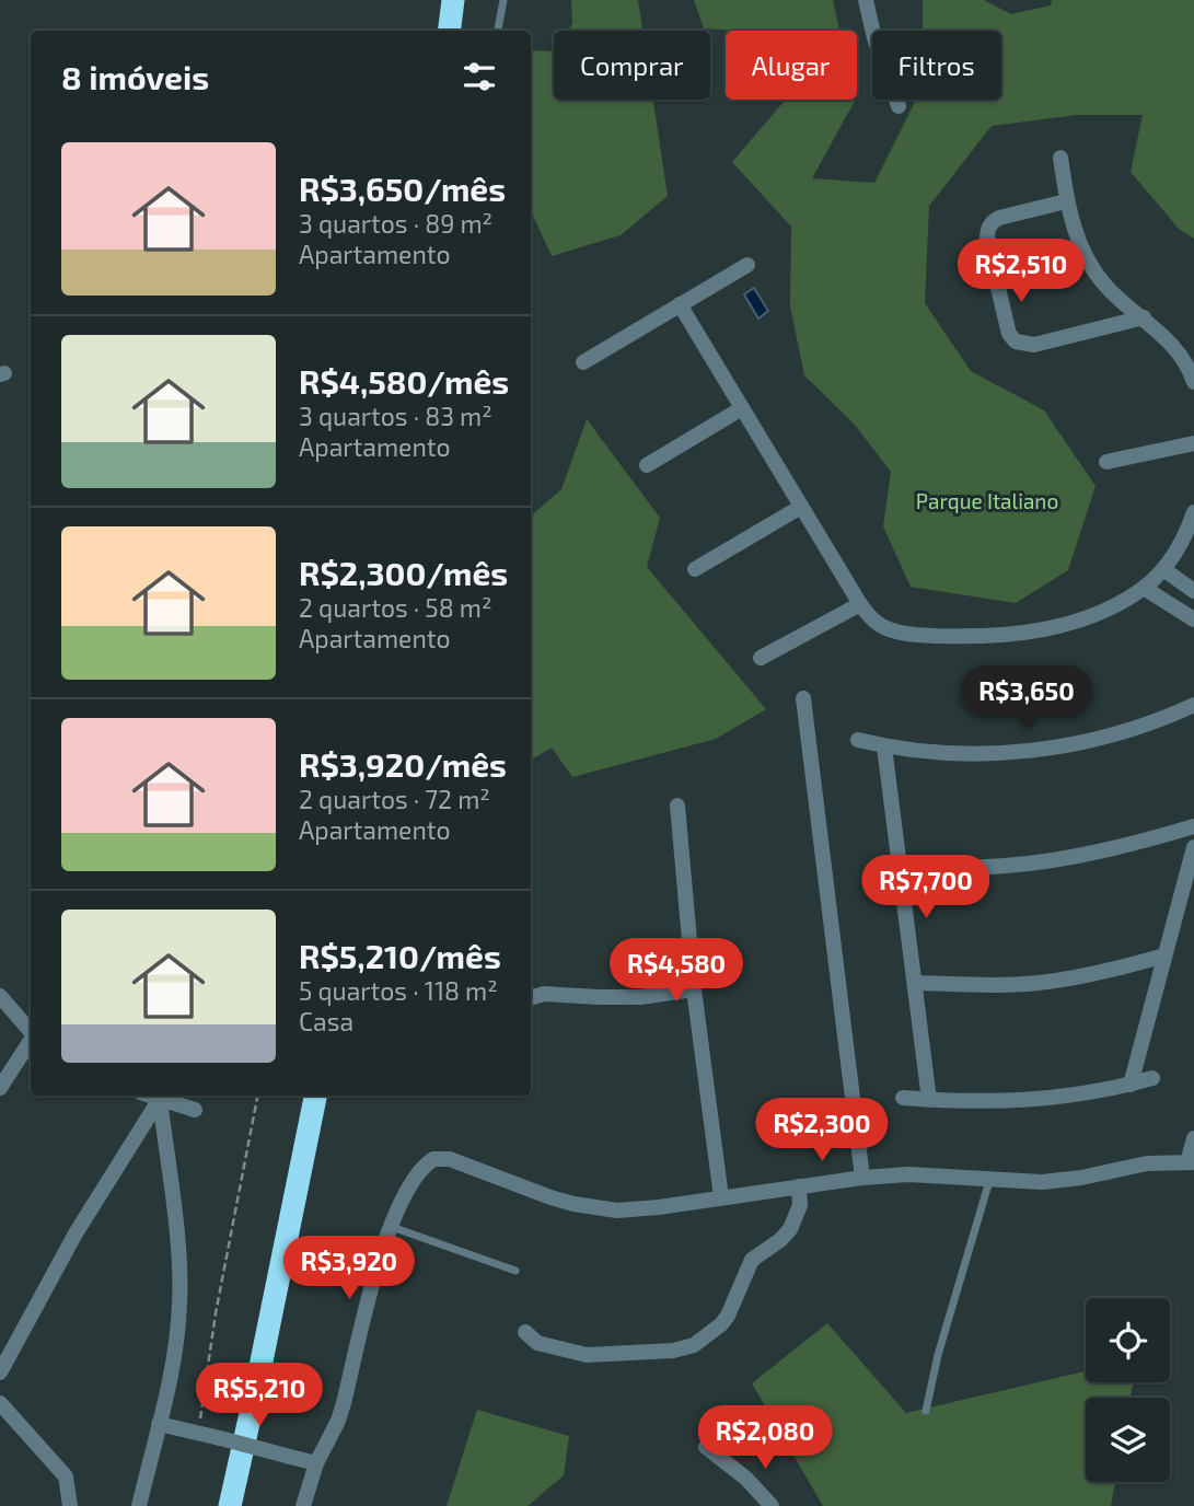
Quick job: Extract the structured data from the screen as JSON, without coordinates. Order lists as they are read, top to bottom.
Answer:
{
  "parks": ["Parque Italiano"],
  "page": {
    "chip": ["Comprar", "Alugar", "Filtros"],
    "heading": "8 imóveis",
    "list": [
      {
        "name": "R$3,650/mês",
        "note": "3 quartos · 89 m² · Apartamento"
      },
      {
        "name": "R$4,580/mês",
        "note": "3 quartos · 83 m² · Apartamento"
      },
      {
        "name": "R$2,300/mês",
        "note": "2 quartos · 58 m² · Apartamento"
      },
      {
        "name": "R$3,920/mês",
        "note": "2 quartos · 72 m² · Apartamento"
      },
      {
        "name": "R$5,210/mês",
        "note": "5 quartos · 118 m² · Casa"
      }
    ],
    "price": [
      "R$2,510",
      "R$3,650",
      "R$7,700",
      "R$4,580",
      "R$2,300",
      "R$3,920",
      "R$5,210",
      "R$2,080"
    ]
  }
}
